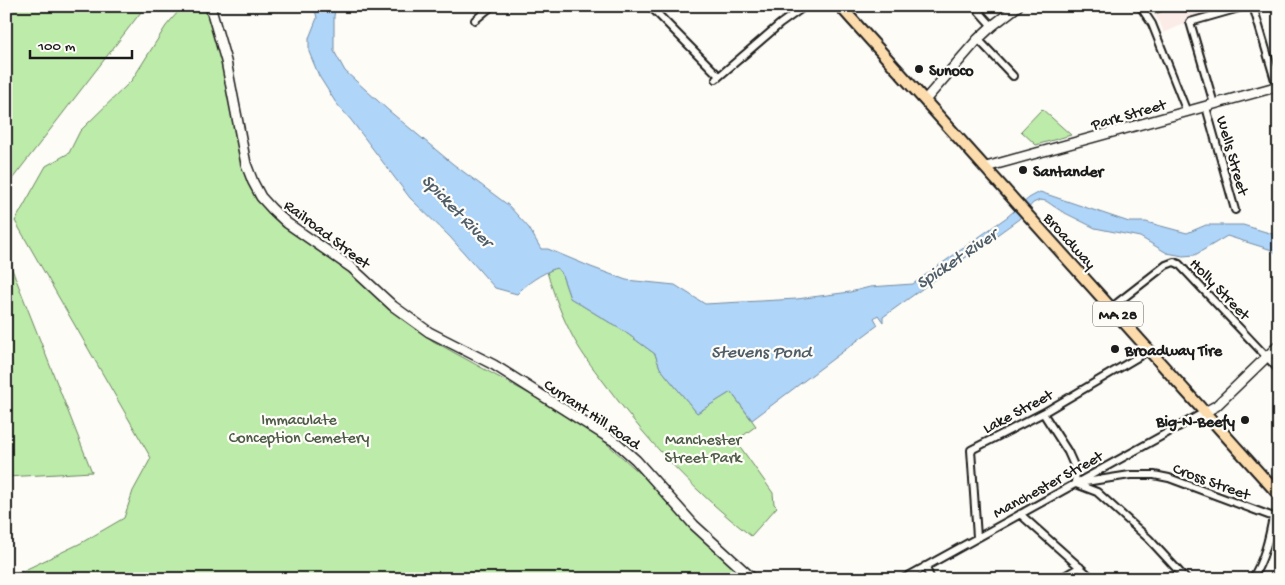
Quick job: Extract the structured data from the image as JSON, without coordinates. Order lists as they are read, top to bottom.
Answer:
{
  "streets": {
    "main road": [
      "Park Street",
      "Railroad Street",
      "Broadway",
      "MA 28",
      "Currant Hill Road"
    ],
    "street": [
      "Wells Street",
      "Holly Street",
      "Lake Street",
      "Cross Street",
      "Manchester Street"
    ]
  },
  "crossings": [
    ["Park Street", "Wells Street"],
    ["Park Street", "Broadway"],
    ["Railroad Street", "Currant Hill Road"],
    ["Broadway", "Holly Street"],
    ["Broadway", "Lake Street"],
    ["Broadway", "Manchester Street"],
    ["Lake Street", "Manchester Street"],
    ["Cross Street", "Manchester Street"]
  ],
  "water": ["Spicket River", "Stevens Pond"],
  "parks": ["Immaculate Conception Cemetery", "Manchester Street Park"],
  "places": [
    "Sunoco",
    "Santander",
    "Broadway Tire",
    "Big-N-Beefy"
  ],
  "scale_bar": "100 m"
}
